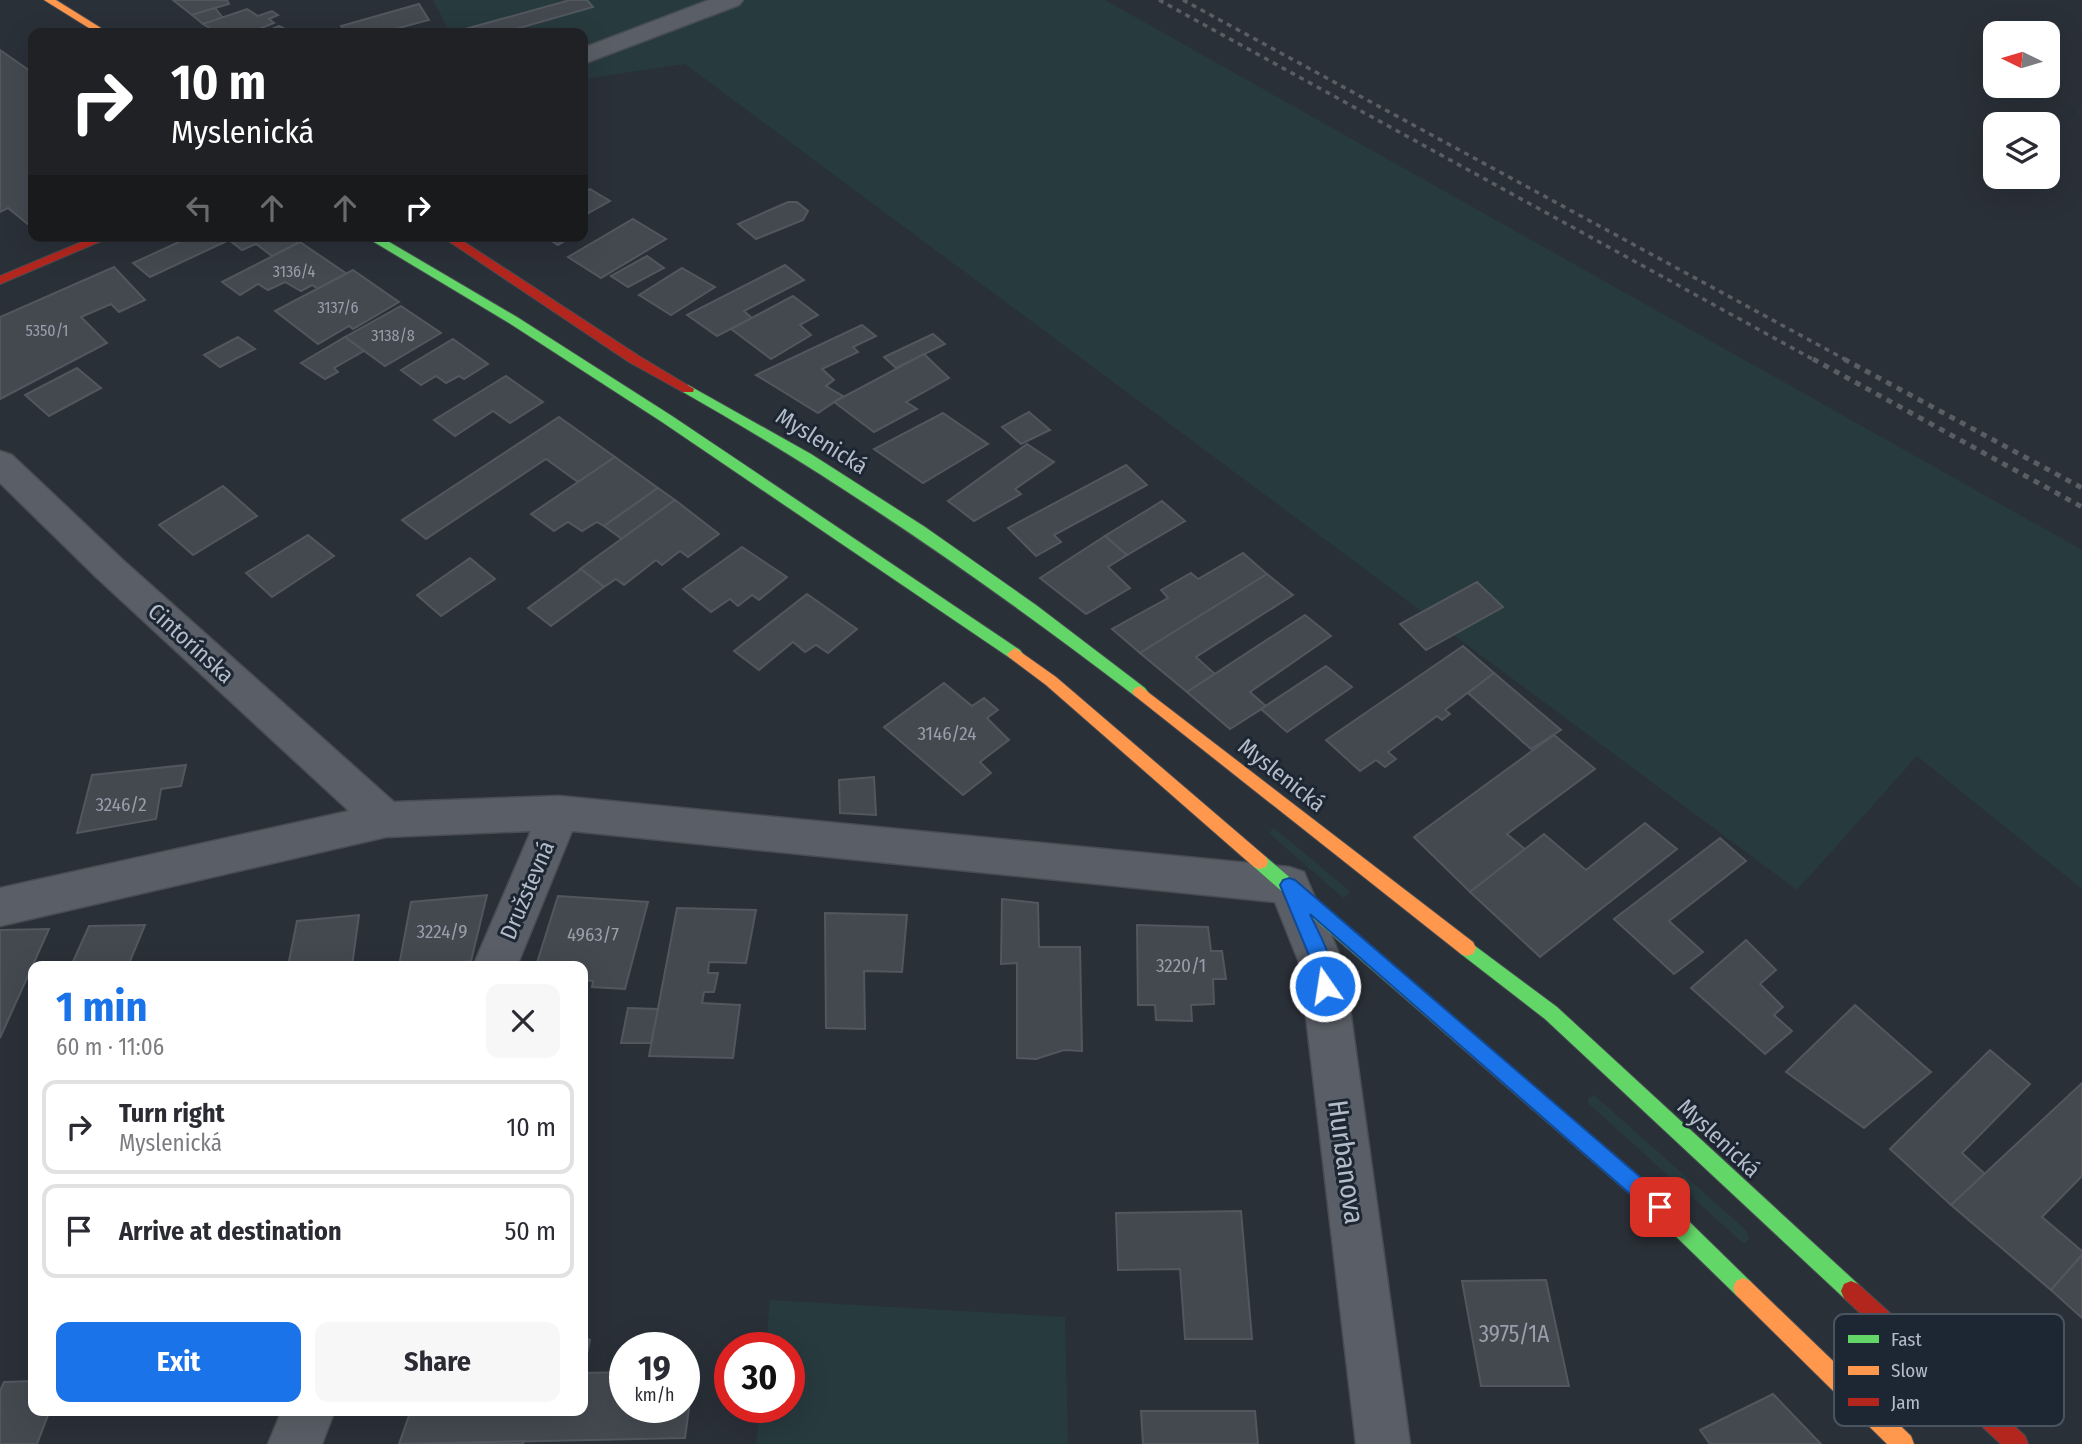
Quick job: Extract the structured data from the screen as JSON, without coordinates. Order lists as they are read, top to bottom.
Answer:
{
  "streets": {
    "main road": ["Myslenická"],
    "street": ["Cintorínska", "Družstevná", "Hurbanova"]
  },
  "house_numbers": [
    "3136/4",
    "3137/6",
    "5350/1",
    "3138/8",
    "3146/24",
    "3246/2",
    "3224/9",
    "4963/7",
    "3220/1",
    "3975/1A"
  ],
  "legend": ["Fast", "Slow", "Jam"],
  "north": "left",
  "page": {
    "turn": ["10 m", "Myslenická"],
    "heading": ["1 min", "60 m · 11:06"],
    "list": [
      {
        "name": "Turn right",
        "note": "Myslenická",
        "value": "10 m"
      },
      {
        "name": "Arrive at destination",
        "value": "50 m"
      }
    ],
    "buttons": ["Exit", "Share"],
    "speed": "19 km/h",
    "limit": "30"
  }
}
